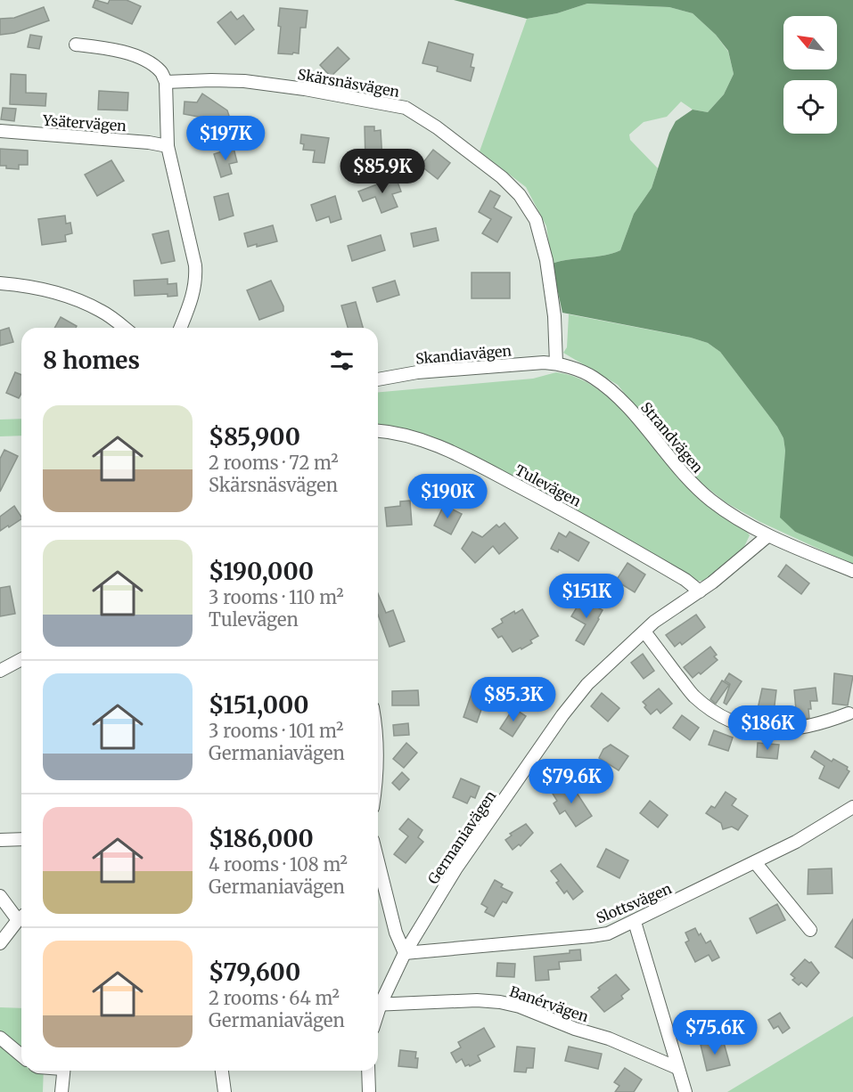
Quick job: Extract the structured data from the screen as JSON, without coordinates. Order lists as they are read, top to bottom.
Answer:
{
  "streets": {
    "street": [
      "Skärsnäsvägen",
      "Ysätervägen",
      "Skandiavägen",
      "Strandvägen",
      "Tulevägen",
      "Germaniavägen",
      "Slottsvägen",
      "Banérvägen"
    ]
  },
  "crossings": [
    ["Skärsnäsvägen", "Skandiavägen"],
    ["Skärsnäsvägen", "Strandvägen"],
    ["Skandiavägen", "Strandvägen"],
    ["Strandvägen", "Germaniavägen"],
    ["Tulevägen", "Germaniavägen"],
    ["Germaniavägen", "Slottsvägen"]
  ],
  "north": "top left",
  "page": {
    "price": [
      "$197K",
      "$85.9K",
      "$190K",
      "$151K",
      "$85.3K",
      "$186K",
      "$79.6K",
      "$75.6K"
    ],
    "heading": "8 homes",
    "list": [
      {
        "name": "$85,900",
        "note": "2 rooms · 72 m² · Skärsnäsvägen"
      },
      {
        "name": "$190,000",
        "note": "3 rooms · 110 m² · Tulevägen"
      },
      {
        "name": "$151,000",
        "note": "3 rooms · 101 m² · Germaniavägen"
      },
      {
        "name": "$186,000",
        "note": "4 rooms · 108 m² · Germaniavägen"
      },
      {
        "name": "$79,600",
        "note": "2 rooms · 64 m² · Germaniavägen"
      }
    ]
  }
}
